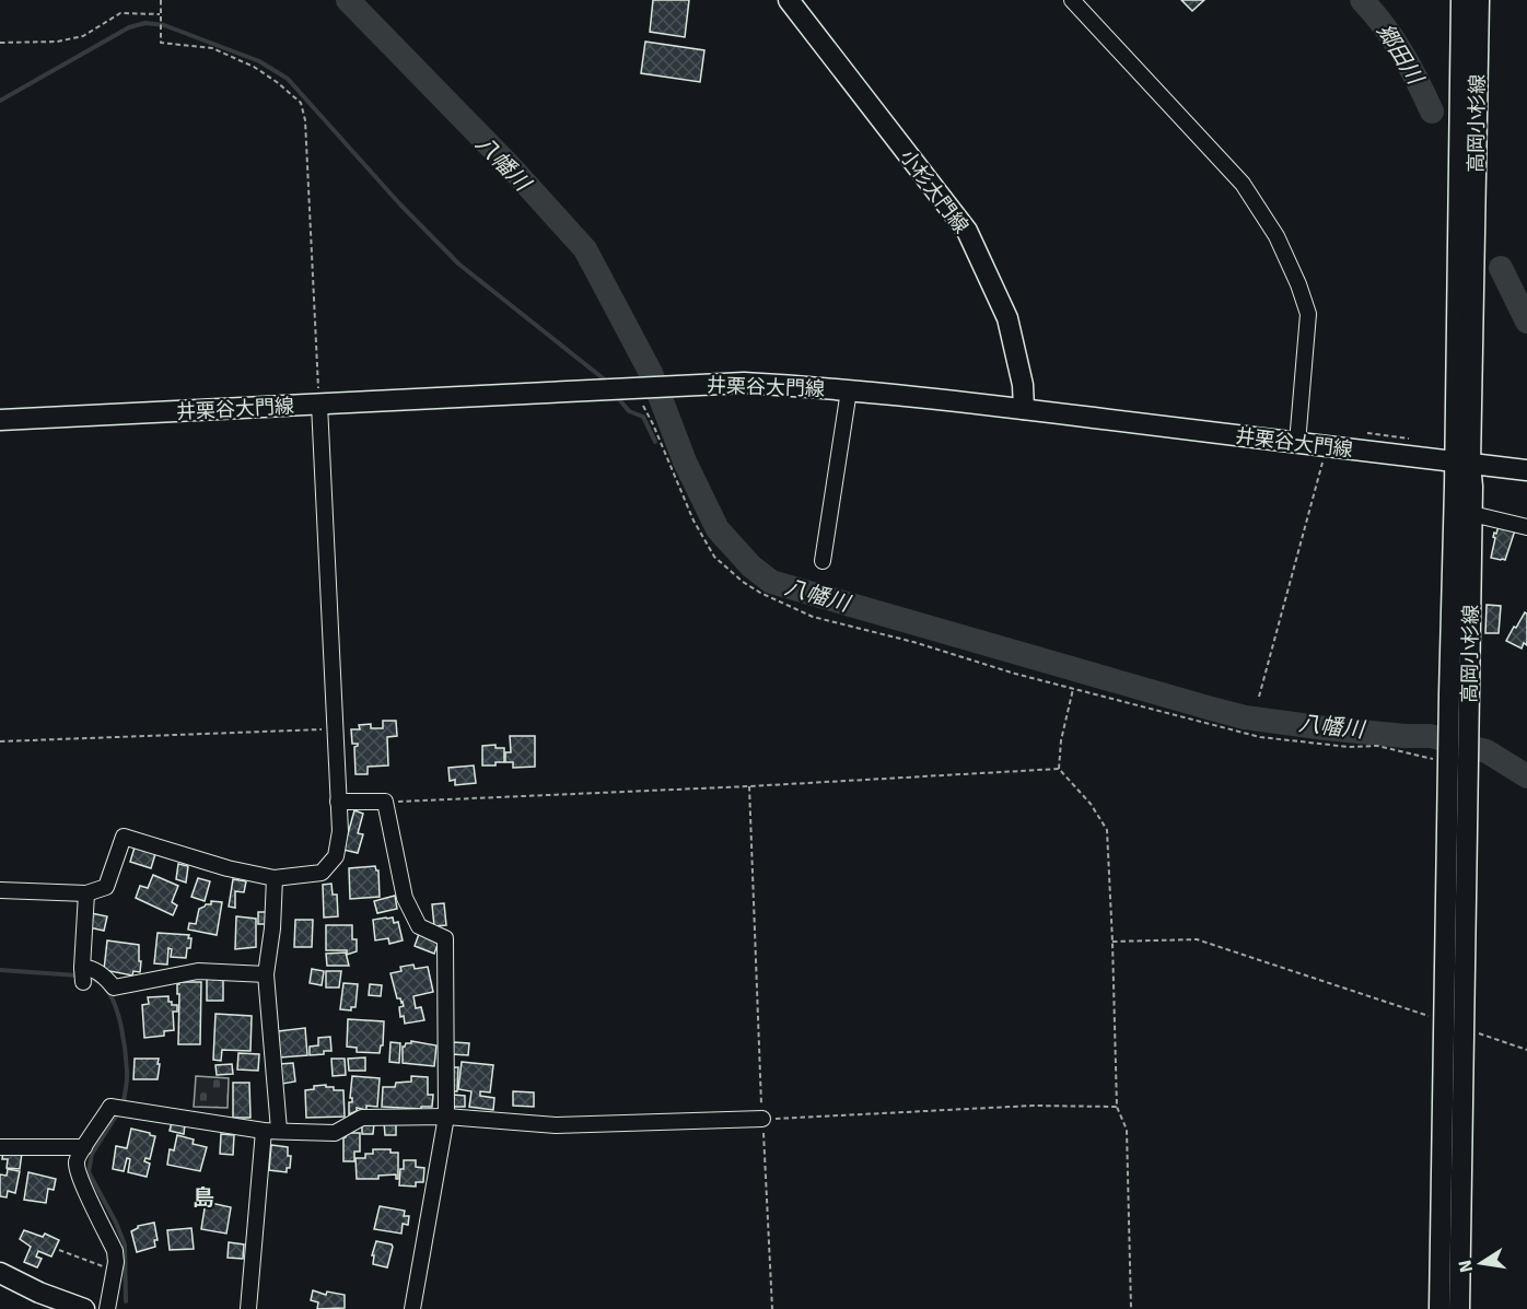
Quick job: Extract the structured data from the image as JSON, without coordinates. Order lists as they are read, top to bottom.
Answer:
{
  "streets": {
    "main road": ["高岡小杉線", "小杉大門線", "井栗谷大門線"]
  },
  "crossings": [
    ["高岡小杉線", "井栗谷大門線"],
    ["小杉大門線", "井栗谷大門線"]
  ],
  "districts": ["島"],
  "water": ["郷田川", "八幡川"],
  "north": "left"
}
